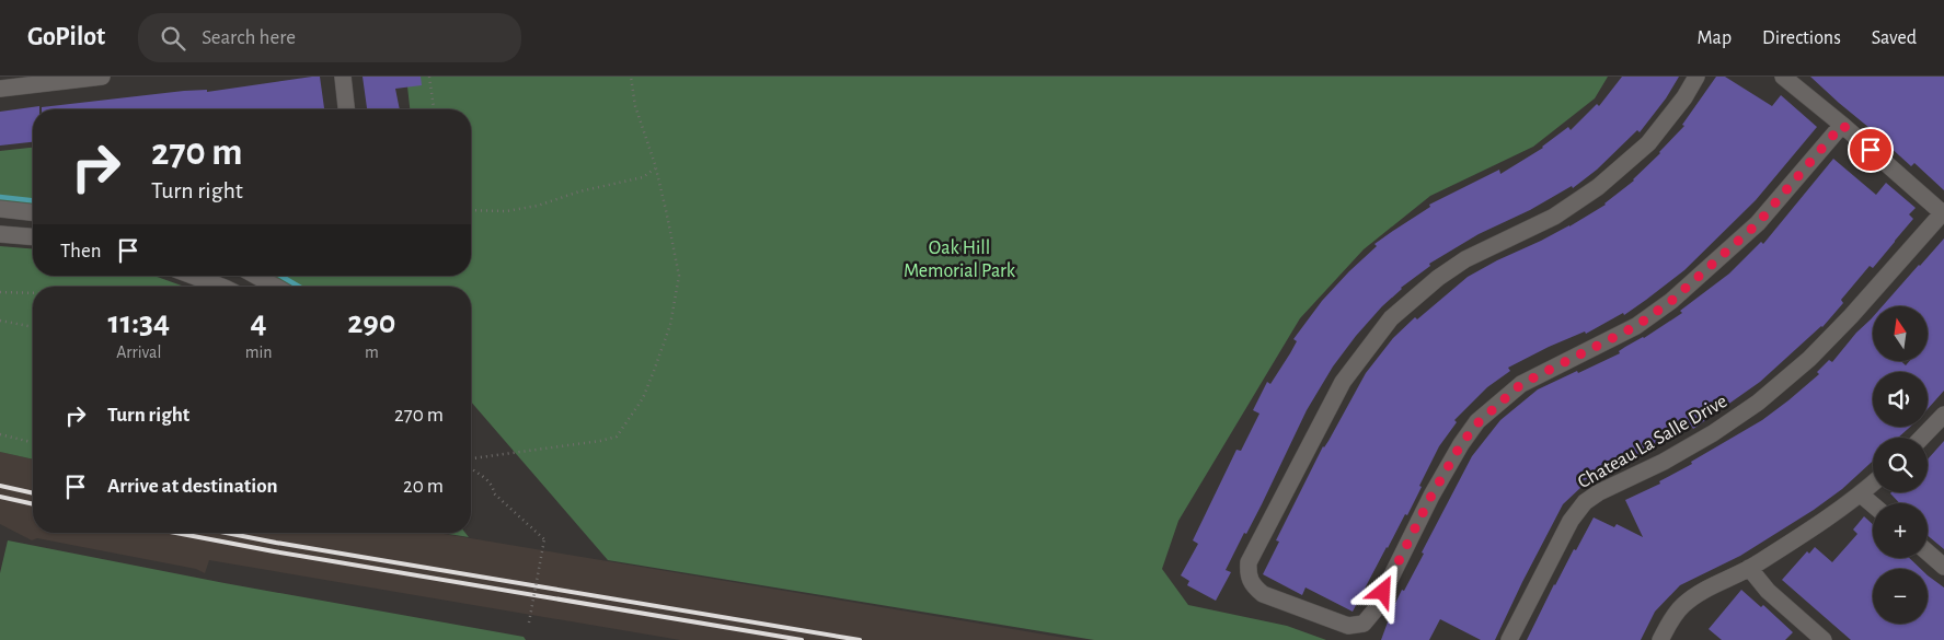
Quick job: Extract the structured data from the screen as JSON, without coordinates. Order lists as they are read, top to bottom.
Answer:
{
  "streets": {
    "street": ["Chateau La Salle Drive"]
  },
  "parks": ["Oak Hill Memorial Park"],
  "north": "top",
  "page": {
    "header": "GoPilot",
    "search": "Search here",
    "nav": ["Map", "Directions", "Saved"],
    "turn": ["270 m", "Turn right"],
    "then": "Then",
    "eta": [
      "11:34",
      "Arrival",
      "4",
      "min",
      "290",
      "m"
    ],
    "map_buttons": ["+", "−"],
    "list": [
      {
        "name": "Turn right",
        "value": "270 m"
      },
      {
        "name": "Arrive at destination",
        "value": "20 m"
      }
    ]
  }
}
